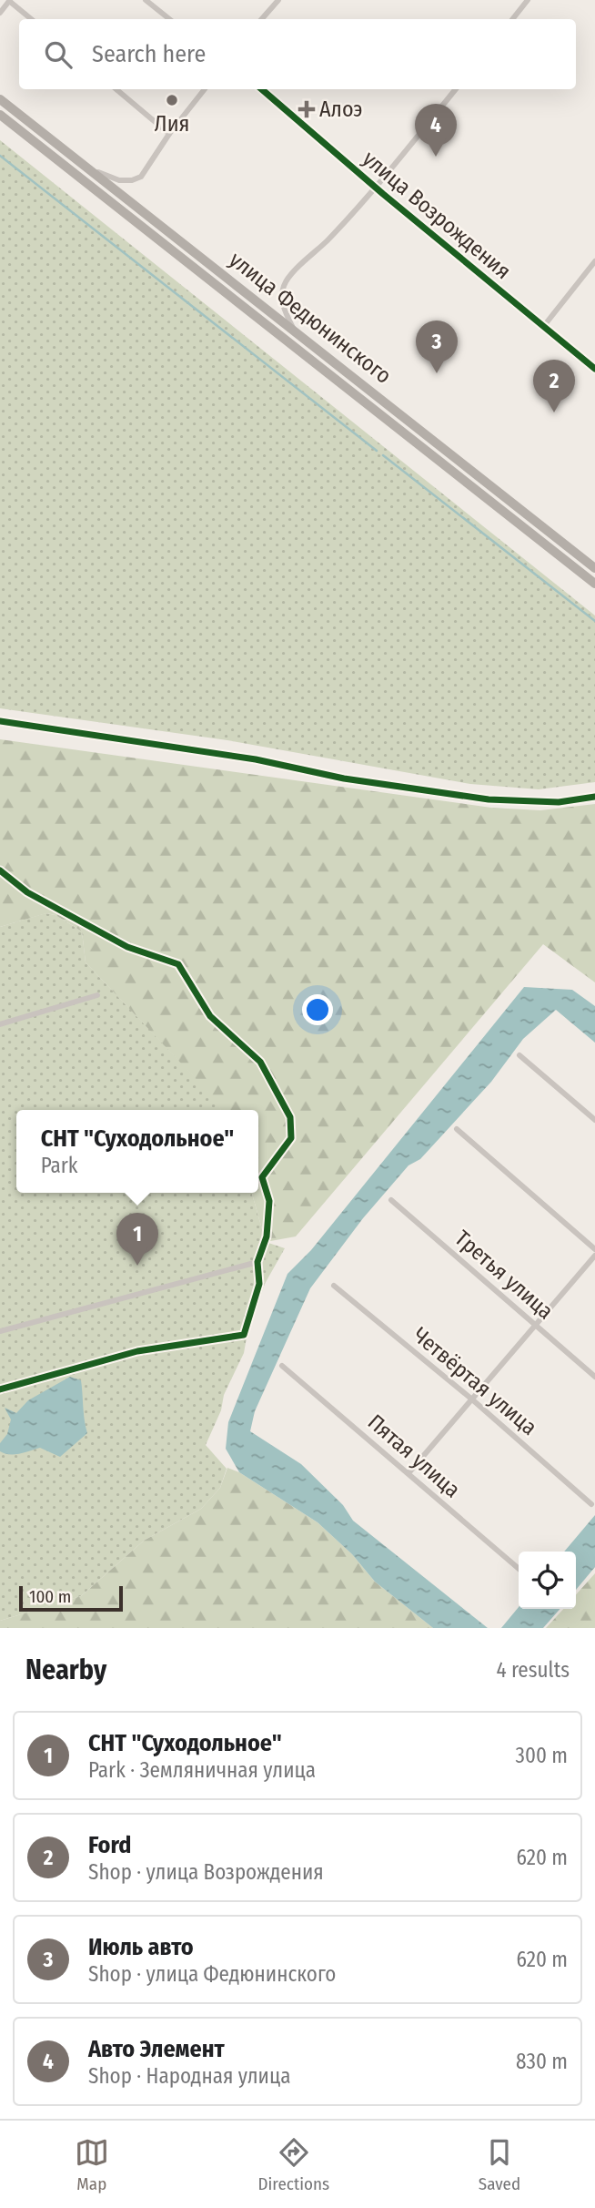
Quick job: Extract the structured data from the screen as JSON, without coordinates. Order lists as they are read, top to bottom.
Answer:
{
  "streets": {
    "highway": ["улица Федюнинского"],
    "street": [
      "улица Возрождения",
      "Третья улица",
      "Четвёртая улица",
      "Пятая улица"
    ]
  },
  "places": {
    "other": ["Лия"],
    "health": ["Алоэ"]
  },
  "scale_bar": "100 m",
  "page": {
    "search": "Search here",
    "pins": [
      "4",
      "3",
      "2",
      "1"
    ],
    "popup": ["СНТ \"Суходольное\"", "Park"],
    "scale": "100 m",
    "heading": ["Nearby", "4 results"],
    "list": [
      {
        "mark": "1",
        "name": "СНТ \"Суходольное\"",
        "note": "Park · Земляничная улица",
        "value": "300 m"
      },
      {
        "mark": "2",
        "name": "Ford",
        "note": "Shop · улица Возрождения",
        "value": "620 m"
      },
      {
        "mark": "3",
        "name": "Июль авто",
        "note": "Shop · улица Федюнинского",
        "value": "620 m"
      },
      {
        "mark": "4",
        "name": "Авто Элемент",
        "note": "Shop · Народная улица",
        "value": "830 m"
      }
    ],
    "nav": ["Map", "Directions", "Saved"]
  }
}
